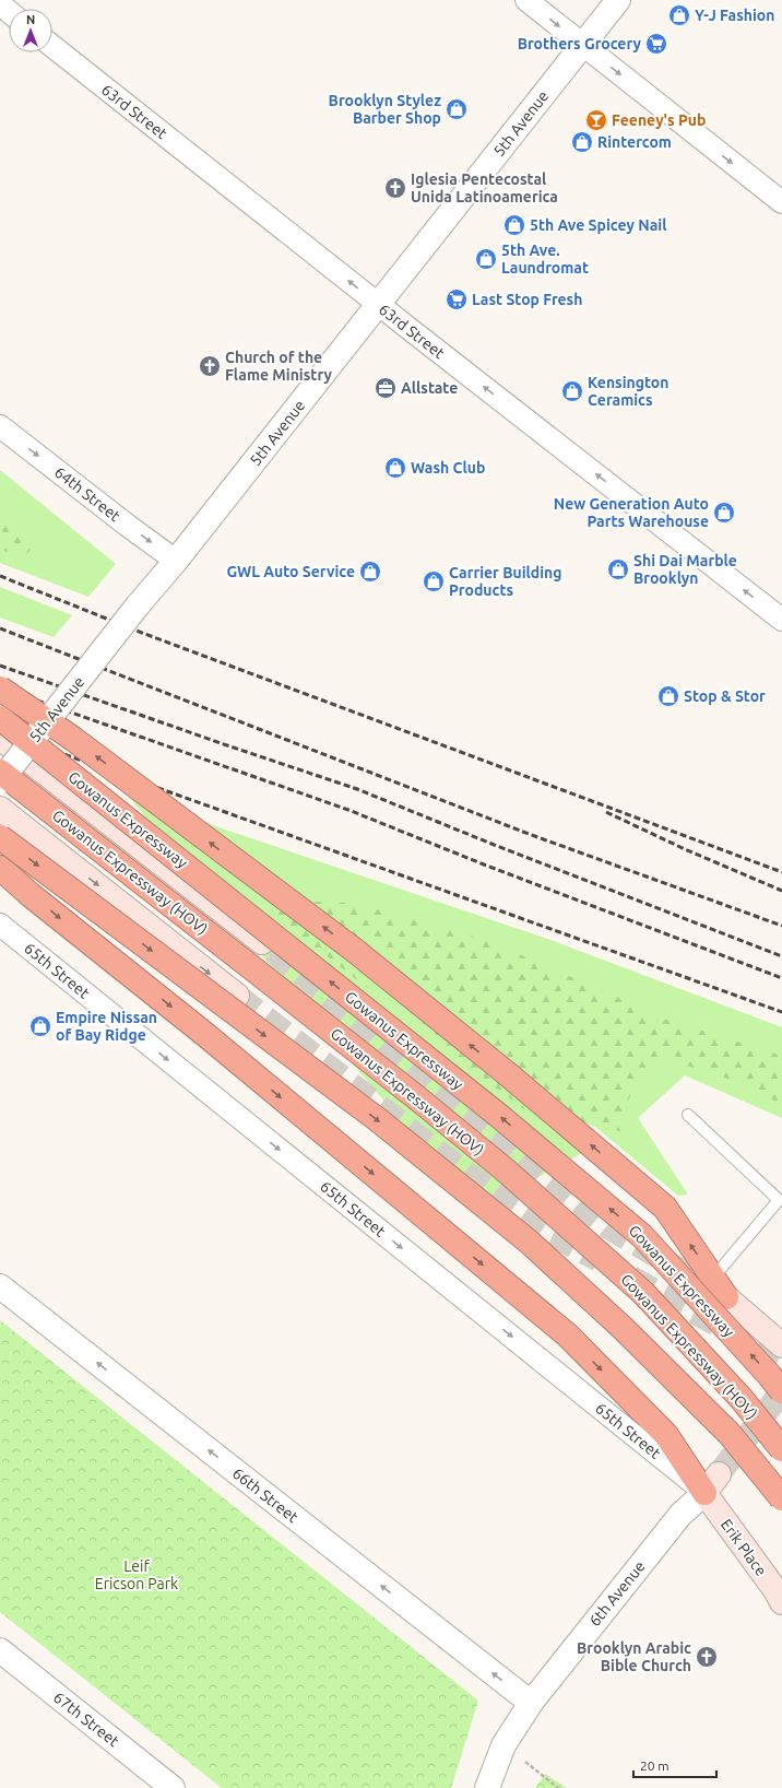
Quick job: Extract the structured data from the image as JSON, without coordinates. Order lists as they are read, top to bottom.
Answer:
{
  "streets": {
    "highway": ["Gowanus Expressway", "Gowanus Expressway (HOV)"],
    "main road": ["Erik Place", "6th Avenue"],
    "street": [
      "63rd Street",
      "5th Avenue",
      "64th Street",
      "65th Street",
      "66th Street",
      "67th Street"
    ]
  },
  "crossings": [
    ["63rd Street", "5th Avenue"],
    ["5th Avenue", "64th Street"],
    ["65th Street", "Erik Place"],
    ["65th Street", "6th Avenue"],
    ["66th Street", "6th Avenue"],
    ["Erik Place", "6th Avenue"]
  ],
  "one_way": [
    "63rd Street",
    "64th Street",
    "65th Street",
    "66th Street"
  ],
  "parks": ["Leif Ericson Park"],
  "places": {
    "shop": [
      "Y-J Fashion",
      "Brooklyn Stylez Barber Shop",
      "Rintercom",
      "5th Ave Spicey Nail",
      "5th Ave. Laundromat",
      "Kensington Ceramics",
      "Wash Club",
      "New Generation Auto Parts Warehouse",
      "Shi Dai Marble Brooklyn",
      "GWL Auto Service",
      "Carrier Building Products",
      "Stop & Stor",
      "Empire Nissan of Bay Ridge"
    ],
    "supermarket": ["Brothers Grocery", "Last Stop Fresh"],
    "bar": ["Feeney's Pub"],
    "church": ["Iglesia Pentecostal Unida Latinoamerica", "Church of the Flame Ministry", "Brooklyn Arabic Bible Church"],
    "office": ["Allstate"]
  },
  "scale_bar": "20 m",
  "north": "top"
}
